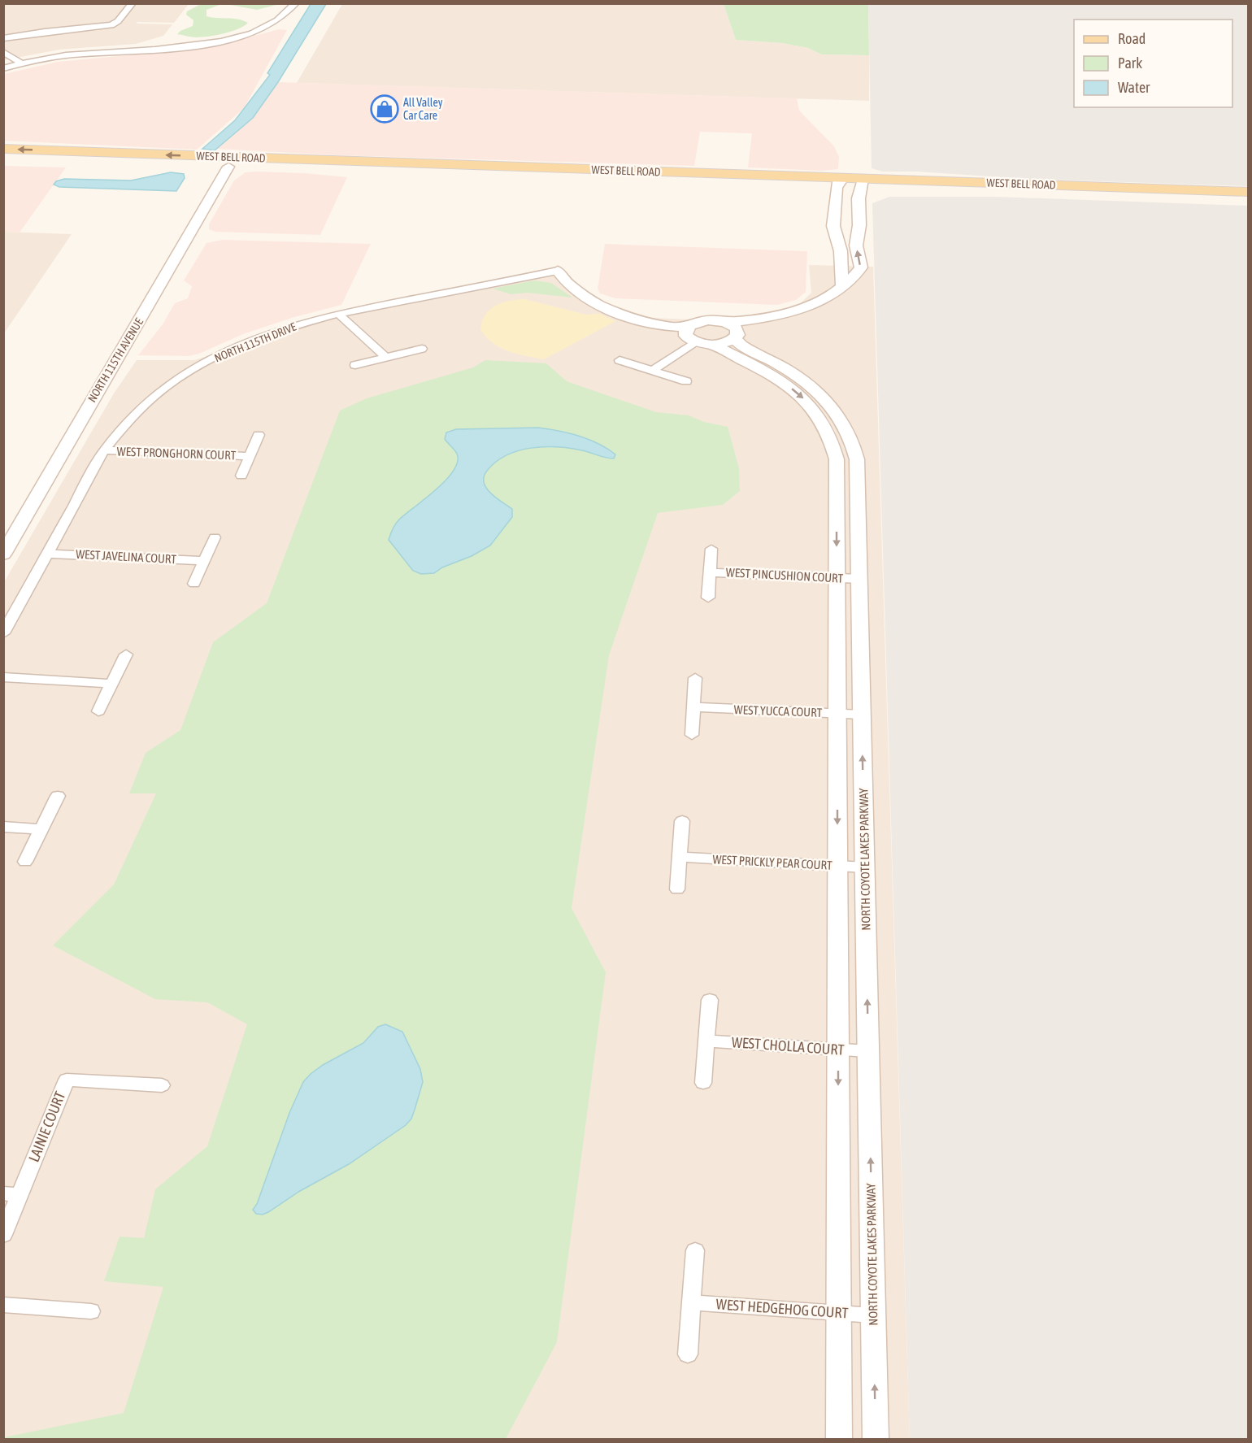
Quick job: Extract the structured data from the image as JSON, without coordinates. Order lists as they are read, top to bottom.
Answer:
{
  "streets": {
    "main road": ["WEST BELL ROAD"],
    "street": [
      "NORTH 115TH DRIVE",
      "NORTH 115TH AVENUE",
      "WEST PRONGHORN COURT",
      "WEST JAVELINA COURT",
      "WEST PINCUSHION COURT",
      "WEST YUCCA COURT",
      "NORTH COYOTE LAKES PARKWAY",
      "WEST PRICKLY PEAR COURT",
      "WEST CHOLLA COURT",
      "LAINIE COURT",
      "WEST HEDGEHOG COURT"
    ]
  },
  "crossings": [
    ["WEST BELL ROAD", "NORTH 115TH AVENUE"],
    ["NORTH 115TH DRIVE", "WEST PRONGHORN COURT"],
    ["NORTH 115TH DRIVE", "WEST JAVELINA COURT"],
    ["WEST PINCUSHION COURT", "NORTH COYOTE LAKES PARKWAY"],
    ["WEST YUCCA COURT", "NORTH COYOTE LAKES PARKWAY"],
    ["NORTH COYOTE LAKES PARKWAY", "WEST PRICKLY PEAR COURT"],
    ["NORTH COYOTE LAKES PARKWAY", "WEST CHOLLA COURT"],
    ["NORTH COYOTE LAKES PARKWAY", "WEST HEDGEHOG COURT"]
  ],
  "places": {
    "shop": ["All Valley Car Care"]
  },
  "legend": ["Road", "Park", "Water"]
}
